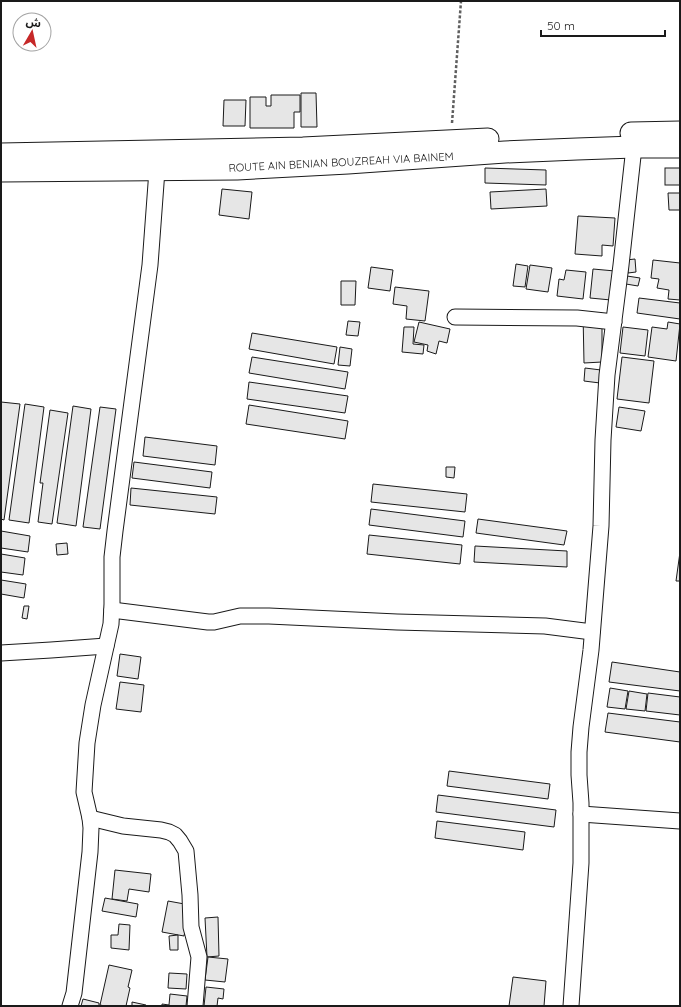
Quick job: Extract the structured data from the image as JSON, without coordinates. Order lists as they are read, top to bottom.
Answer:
{
  "streets": {
    "main road": ["ROUTE AIN BENIAN BOUZREAH VIA BAINEM"]
  },
  "scale_bar": "50 m",
  "north": "top"
}
